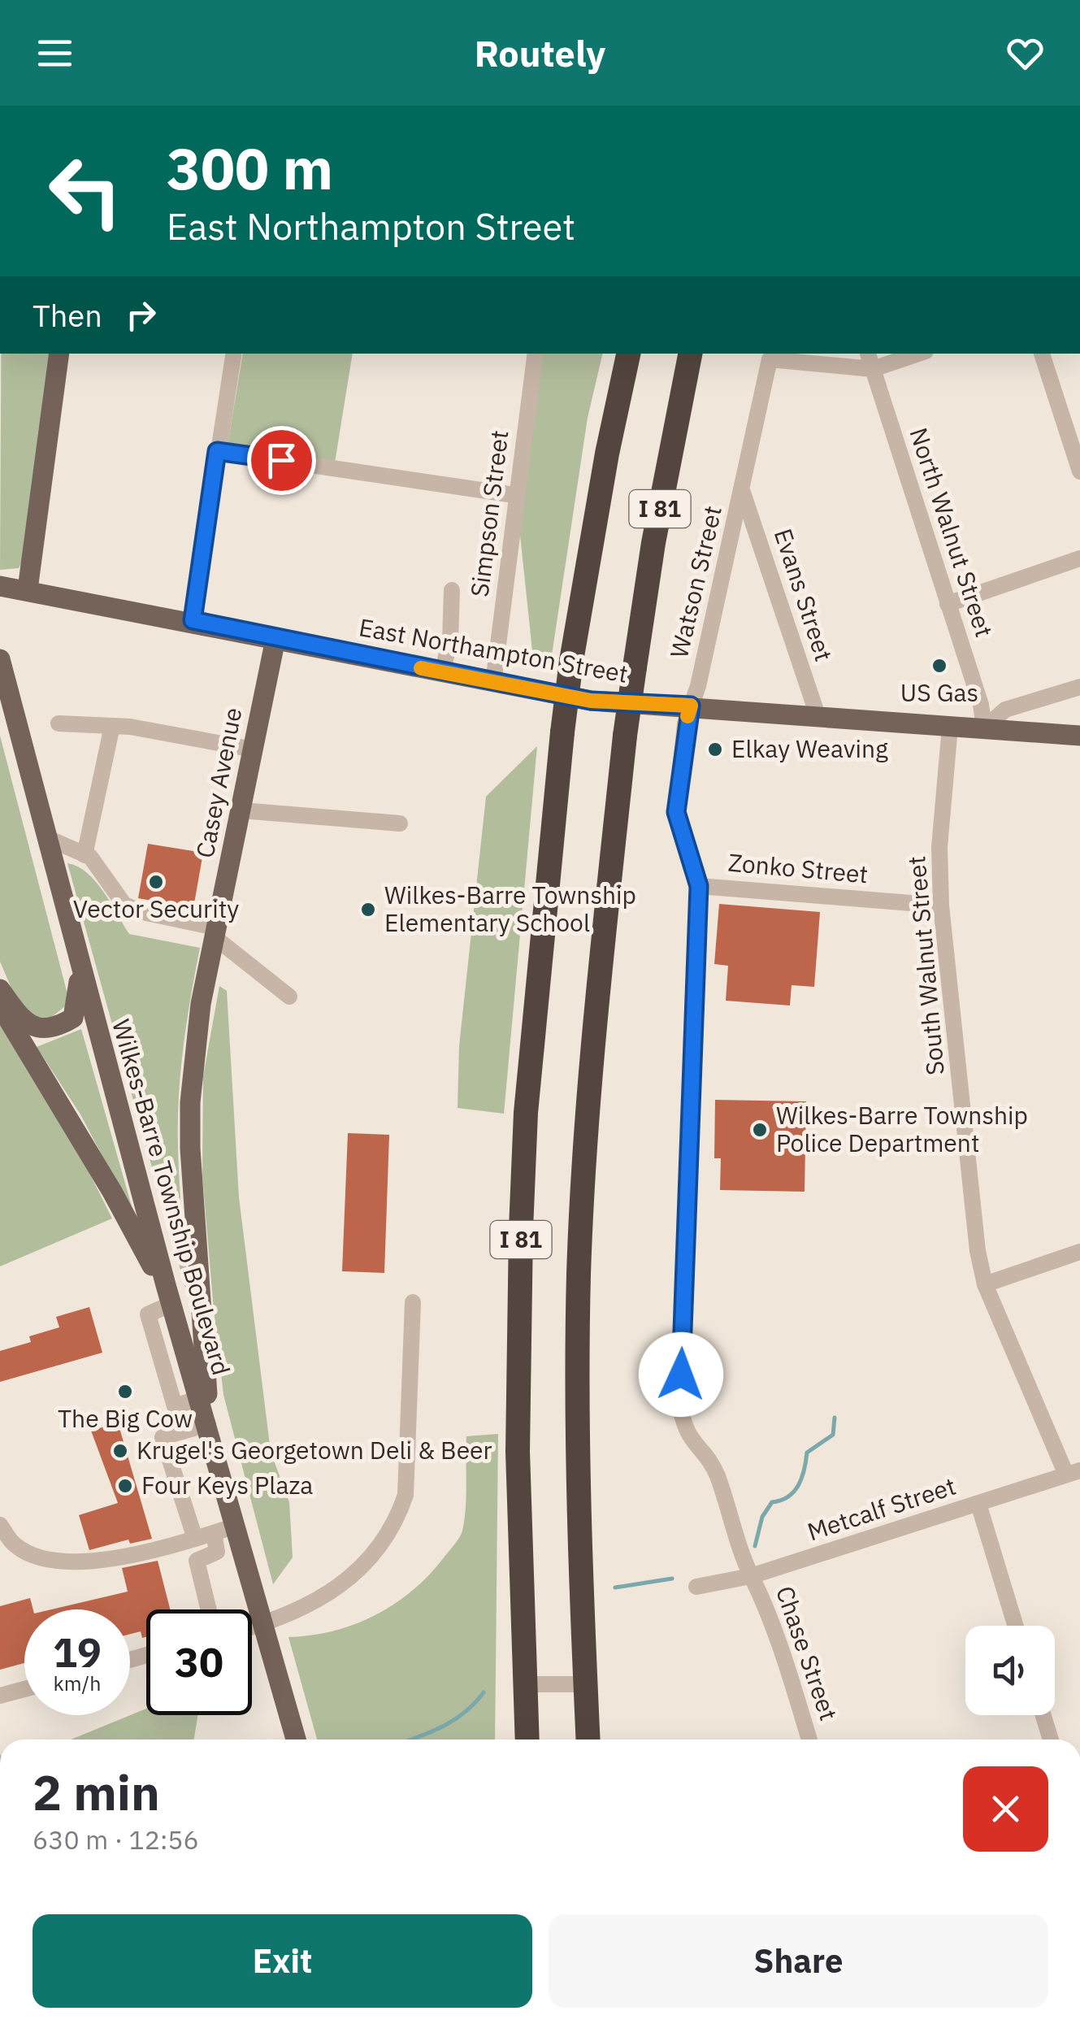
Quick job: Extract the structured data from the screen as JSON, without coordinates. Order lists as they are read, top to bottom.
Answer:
{
  "streets": {
    "highway": ["I 81"],
    "main road": ["East Northampton Street", "Casey Avenue", "Wilkes-Barre Township Boulevard"],
    "street": [
      "Simpson Street",
      "North Walnut Street",
      "Watson Street",
      "Evans Street",
      "Zonko Street",
      "South Walnut Street",
      "Metcalf Street",
      "Chase Street"
    ]
  },
  "crossings": [
    ["Simpson Street", "East Northampton Street"],
    ["North Walnut Street", "Watson Street"],
    ["North Walnut Street", "East Northampton Street"],
    ["Watson Street", "Evans Street"],
    ["Watson Street", "East Northampton Street"],
    ["Watson Street", "Zonko Street"],
    ["Watson Street", "Metcalf Street"],
    ["Watson Street", "Chase Street"],
    ["Evans Street", "East Northampton Street"],
    ["East Northampton Street", "Casey Avenue"],
    ["East Northampton Street", "South Walnut Street"],
    ["Casey Avenue", "Wilkes-Barre Township Boulevard"],
    ["Zonko Street", "South Walnut Street"],
    ["South Walnut Street", "Metcalf Street"],
    ["Metcalf Street", "Chase Street"]
  ],
  "places": [
    "US Gas",
    "Elkay Weaving",
    "Vector Security",
    "Wilkes-Barre Township Elementary School",
    "Wilkes-Barre Township Police Department",
    "The Big Cow",
    "Krugel's Georgetown Deli & Beer",
    "Four Keys Plaza"
  ],
  "page": {
    "header": "Routely",
    "turn": ["300 m", "East Northampton Street"],
    "then": "Then",
    "speed": "19 km/h",
    "limit": "30",
    "heading": ["2 min", "630 m · 12:56"],
    "buttons": ["Exit", "Share"]
  }
}
